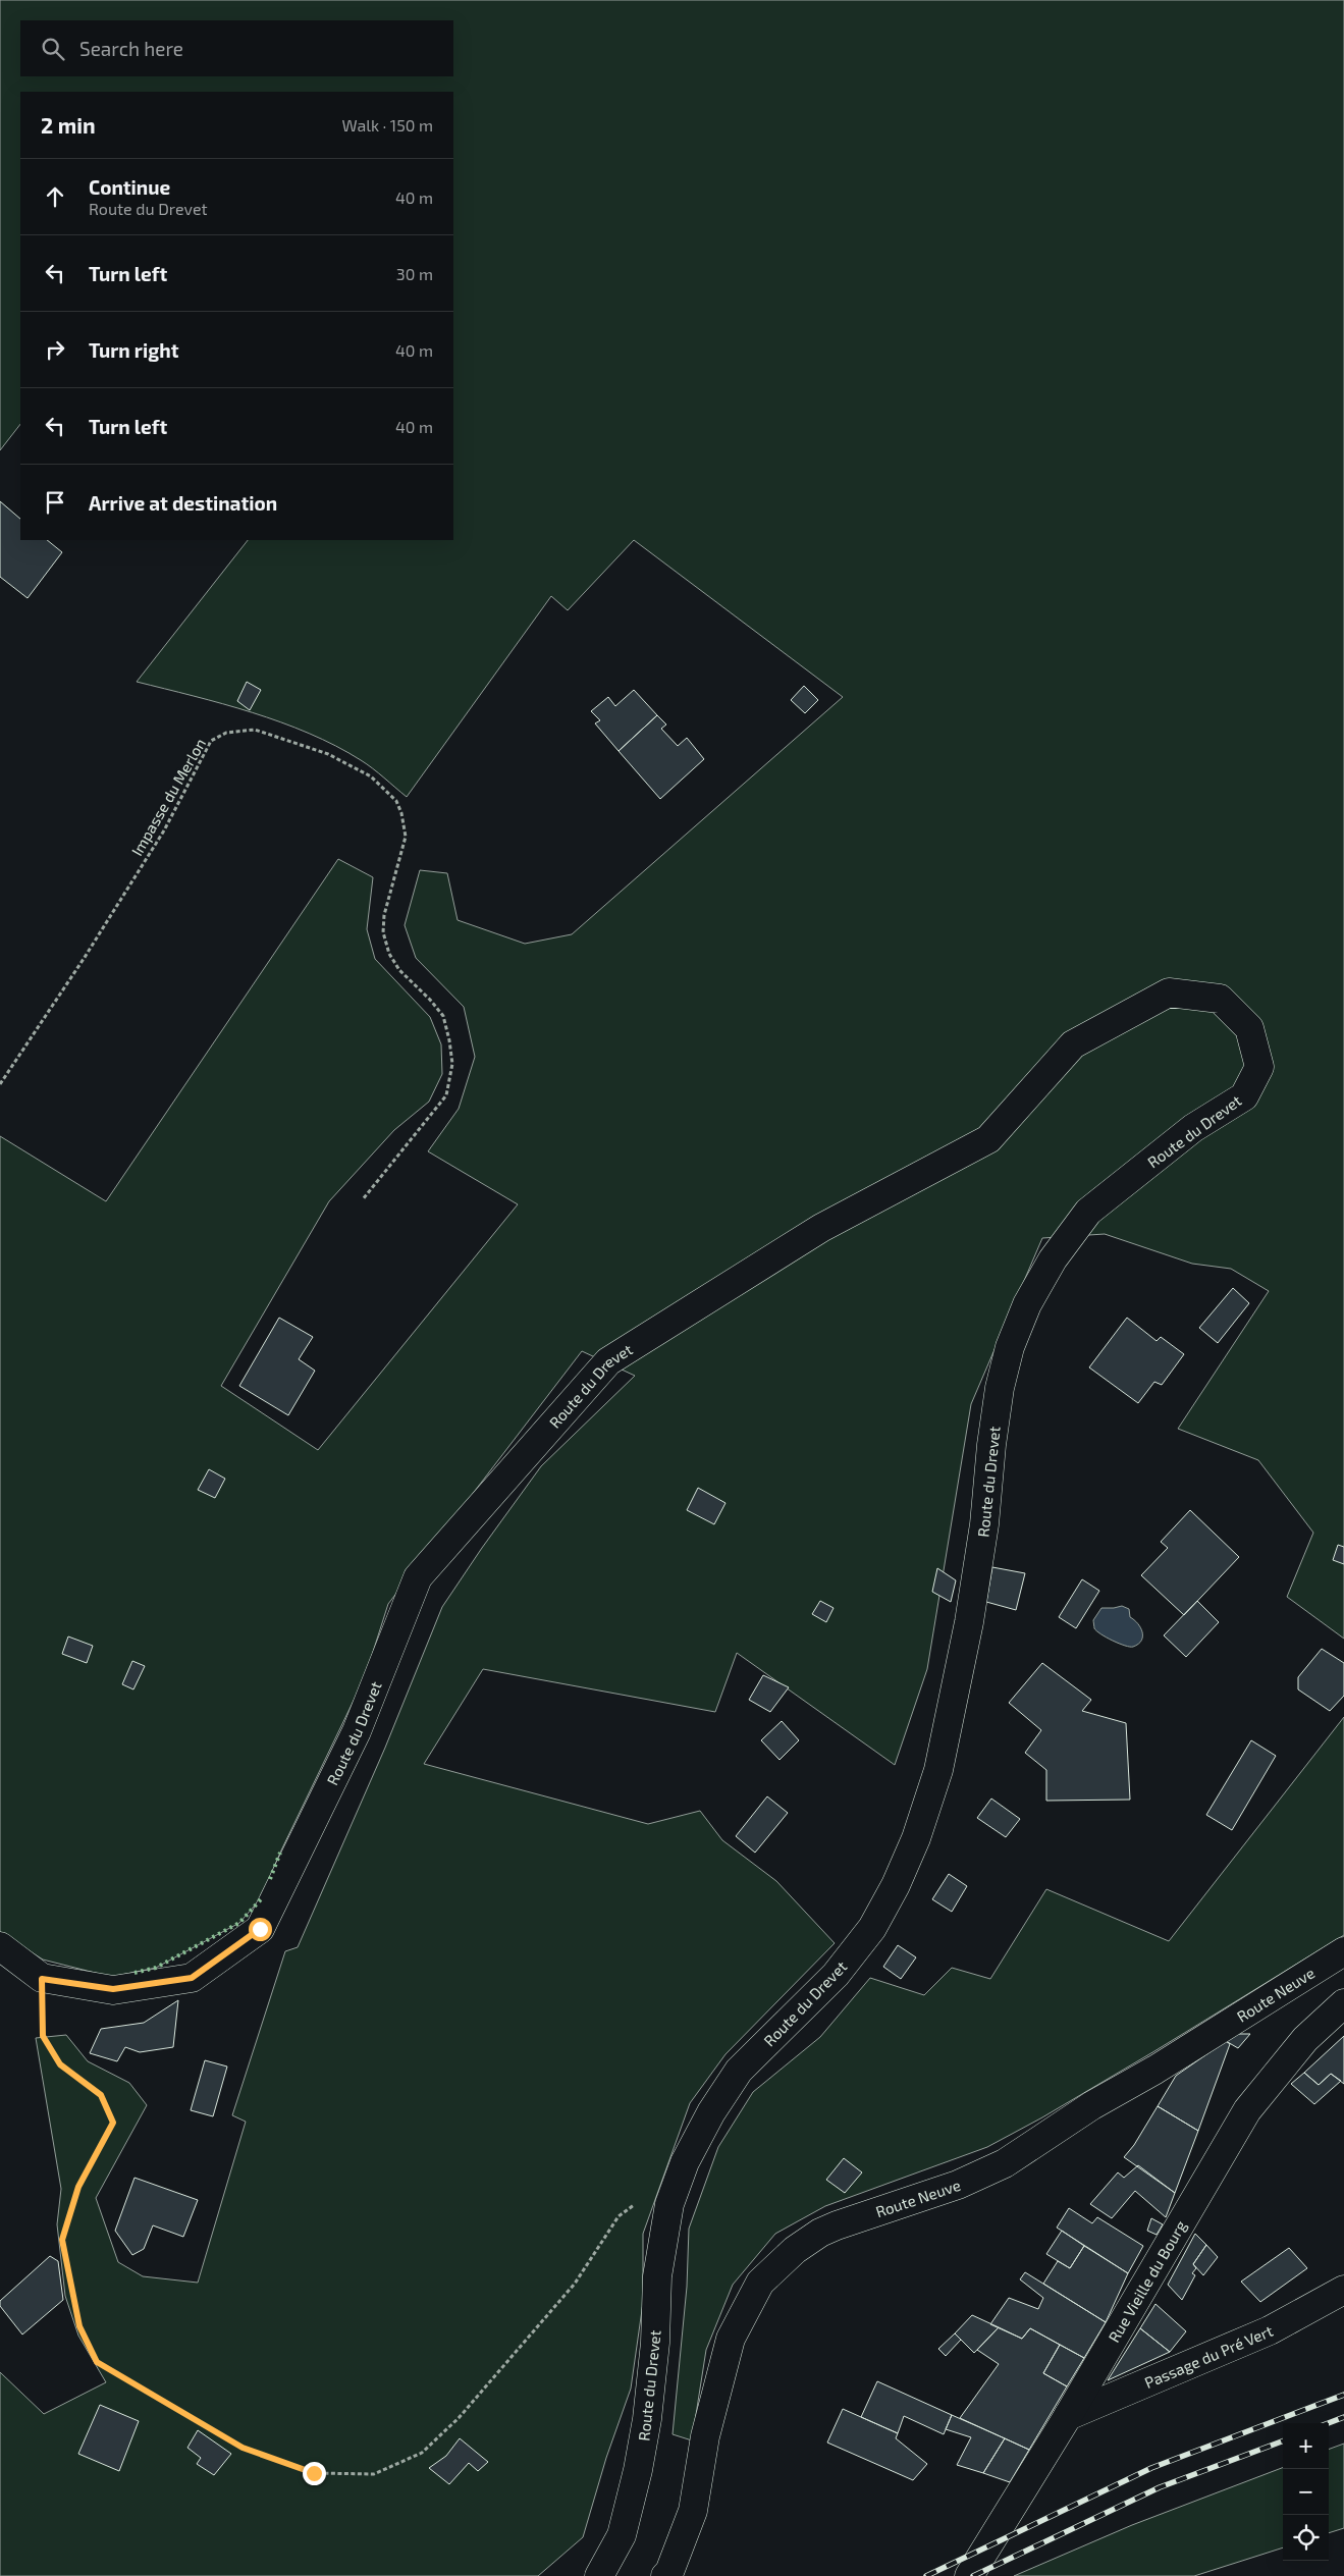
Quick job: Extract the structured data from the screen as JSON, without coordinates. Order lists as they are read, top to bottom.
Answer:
{
  "streets": {
    "street": [
      "Route du Drevet",
      "Route Neuve",
      "Rue Vieille du Bourg",
      "Passage du Pré Vert"
    ],
    "path": ["Impasse du Merlon"]
  },
  "crossings": [
    ["Rue Vieille du Bourg", "Passage du Pré Vert"]
  ],
  "page": {
    "search": "Search here",
    "heading": ["2 min", "Walk · 150 m"],
    "list": [
      ["Continue", "Route du Drevet", "40 m"],
      ["Turn left", "30 m"],
      ["Turn right", "40 m"],
      ["Turn left", "40 m"],
      "Arrive at destination"
    ],
    "map_buttons": ["+", "−"]
  }
}
